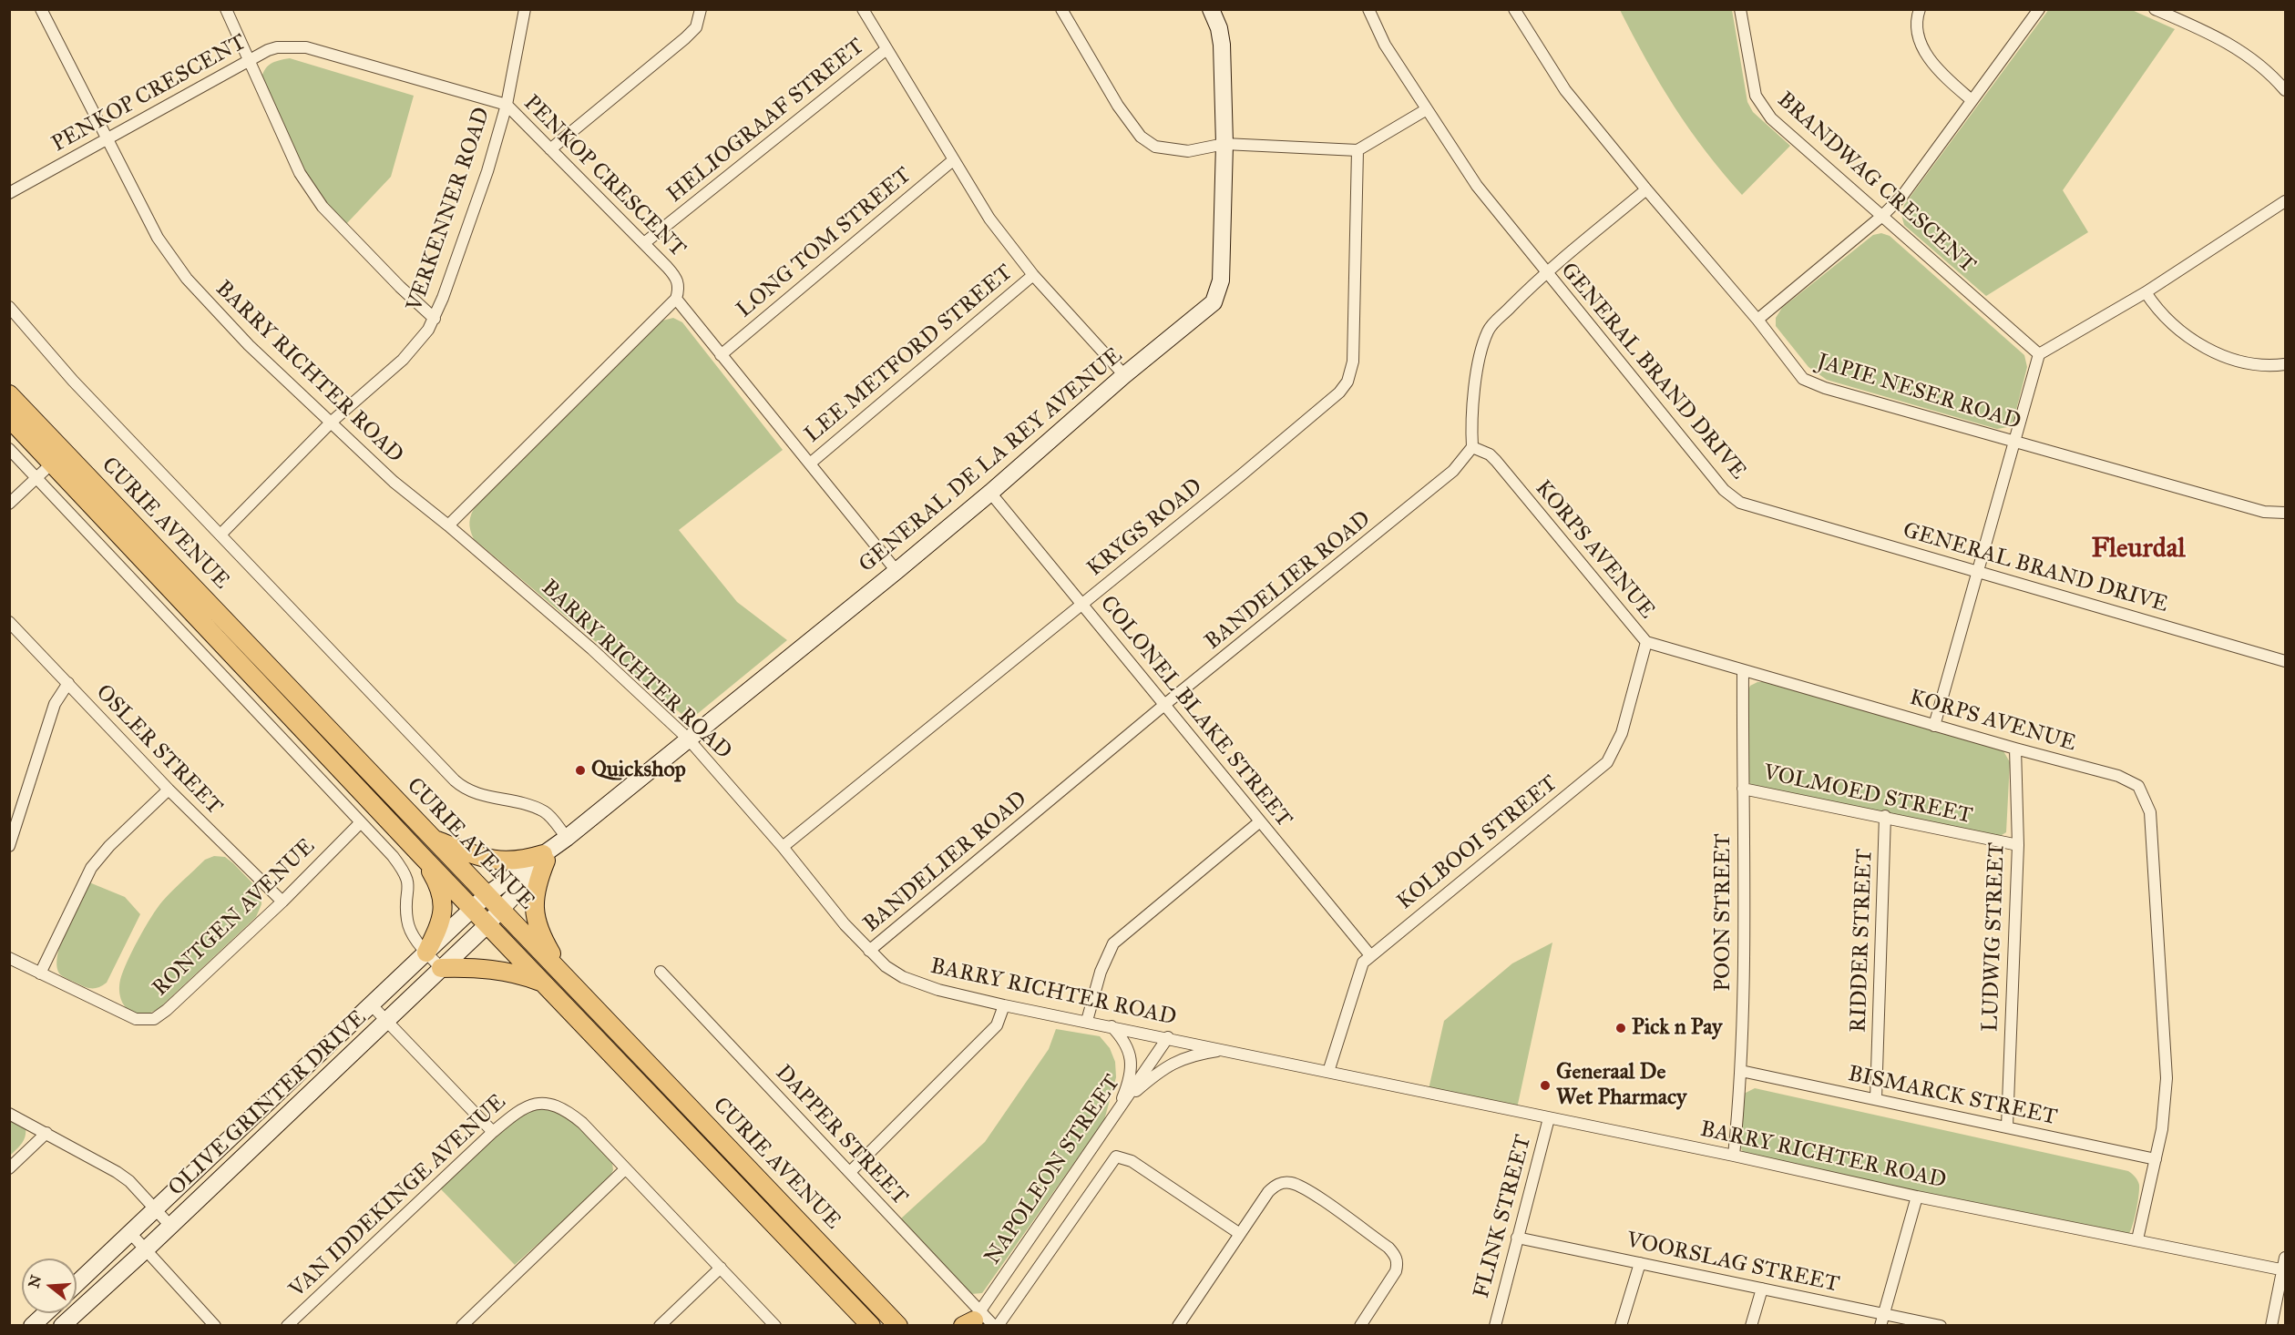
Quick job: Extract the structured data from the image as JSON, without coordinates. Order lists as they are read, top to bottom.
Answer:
{
  "streets": {
    "main road": ["CURIE AVENUE"],
    "street": [
      "PENKOP CRESCENT",
      "HELIOGRAAF STREET",
      "BRANDWAG CRESCENT",
      "VERKENNER ROAD",
      "LONG TOM STREET",
      "LEE METFORD STREET",
      "GENERAL BRAND DRIVE",
      "BARRY RICHTER ROAD",
      "JAPIE NESER ROAD",
      "GENERAL DE LA REY AVENUE",
      "KRYGS ROAD",
      "KORPS AVENUE",
      "BANDELIER ROAD",
      "COLONEL BLAKE STREET",
      "OSLER STREET",
      "VOLMOED STREET",
      "KOLBOOI STREET",
      "POON STREET",
      "RONTGEN AVENUE",
      "LUDWIG STREET",
      "RIDDER STREET",
      "BISMARCK STREET",
      "OLIVE GRINTER DRIVE",
      "DAPPER STREET",
      "NAPOLEON STREET",
      "VAN IDDEKINGE AVENUE",
      "FLINK STREET",
      "VOORSLAG STREET"
    ]
  },
  "crossings": [
    ["PENKOP CRESCENT", "HELIOGRAAF STREET"],
    ["PENKOP CRESCENT", "VERKENNER ROAD"],
    ["PENKOP CRESCENT", "BARRY RICHTER ROAD"],
    ["VERKENNER ROAD", "BARRY RICHTER ROAD"],
    ["VERKENNER ROAD", "CURIE AVENUE"],
    ["BARRY RICHTER ROAD", "GENERAL DE LA REY AVENUE"],
    ["BARRY RICHTER ROAD", "KRYGS ROAD"],
    ["BARRY RICHTER ROAD", "KORPS AVENUE"],
    ["BARRY RICHTER ROAD", "BANDELIER ROAD"],
    ["BARRY RICHTER ROAD", "KOLBOOI STREET"],
    ["BARRY RICHTER ROAD", "POON STREET"],
    ["BARRY RICHTER ROAD", "NAPOLEON STREET"],
    ["BARRY RICHTER ROAD", "FLINK STREET"],
    ["GENERAL DE LA REY AVENUE", "CURIE AVENUE"],
    ["GENERAL DE LA REY AVENUE", "COLONEL BLAKE STREET"],
    ["GENERAL DE LA REY AVENUE", "OLIVE GRINTER DRIVE"],
    ["CURIE AVENUE", "OLIVE GRINTER DRIVE"],
    ["KRYGS ROAD", "COLONEL BLAKE STREET"],
    ["KORPS AVENUE", "BANDELIER ROAD"],
    ["KORPS AVENUE", "KOLBOOI STREET"],
    ["KORPS AVENUE", "POON STREET"],
    ["KORPS AVENUE", "LUDWIG STREET"],
    ["KORPS AVENUE", "BISMARCK STREET"],
    ["BANDELIER ROAD", "COLONEL BLAKE STREET"],
    ["COLONEL BLAKE STREET", "KOLBOOI STREET"],
    ["OSLER STREET", "RONTGEN AVENUE"],
    ["VOLMOED STREET", "POON STREET"],
    ["VOLMOED STREET", "LUDWIG STREET"],
    ["VOLMOED STREET", "RIDDER STREET"],
    ["POON STREET", "BISMARCK STREET"],
    ["LUDWIG STREET", "BISMARCK STREET"],
    ["RIDDER STREET", "BISMARCK STREET"],
    ["DAPPER STREET", "NAPOLEON STREET"],
    ["FLINK STREET", "VOORSLAG STREET"]
  ],
  "districts": ["Fleurdal"],
  "places": ["Quickshop", "Pick n Pay", "Generaal De Wet Pharmacy"],
  "north": "left"
}
